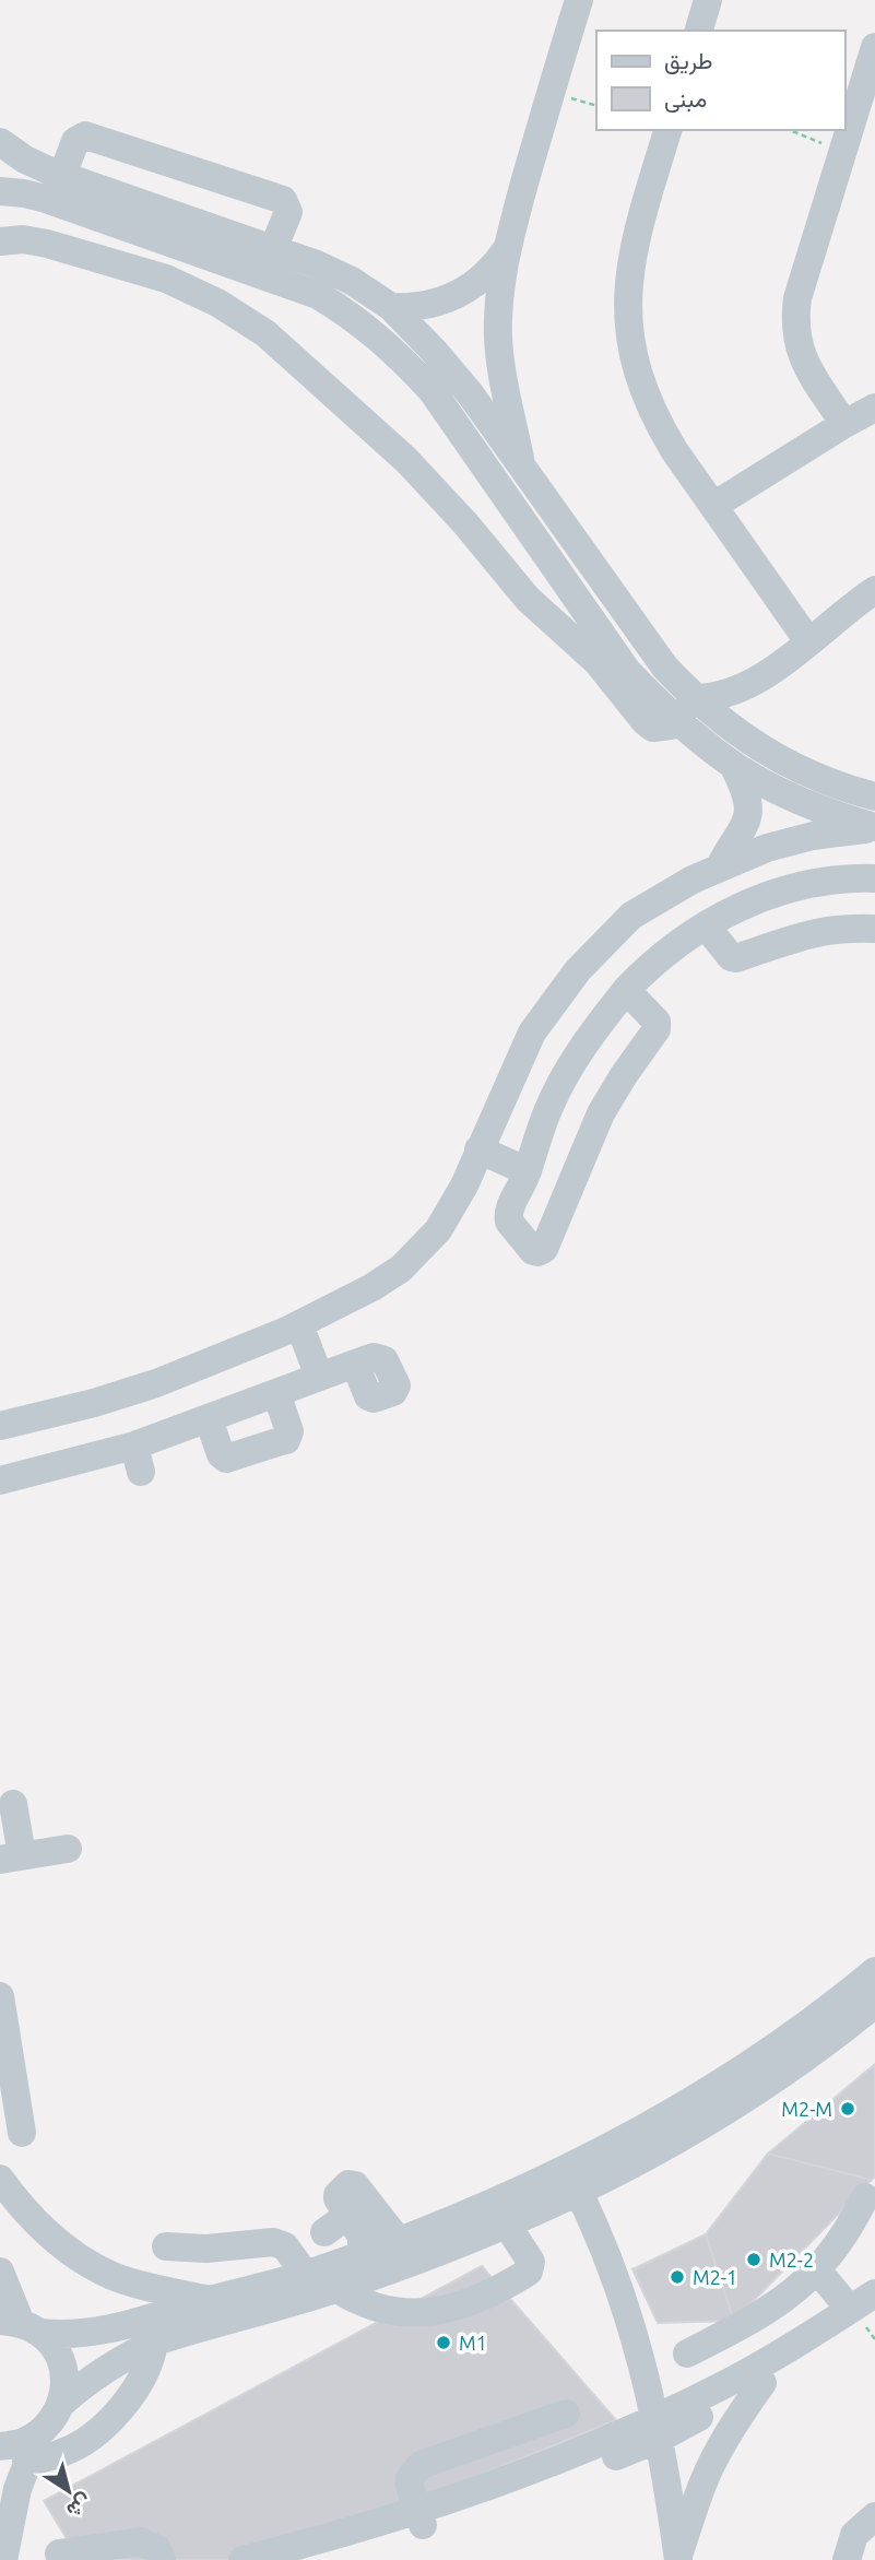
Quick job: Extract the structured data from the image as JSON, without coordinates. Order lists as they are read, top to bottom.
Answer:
{
  "places": [
    "M2-M",
    "M2-2",
    "M2-1",
    "M1"
  ],
  "legend": ["طريق", "مبنى"],
  "north": "bottom right"
}
